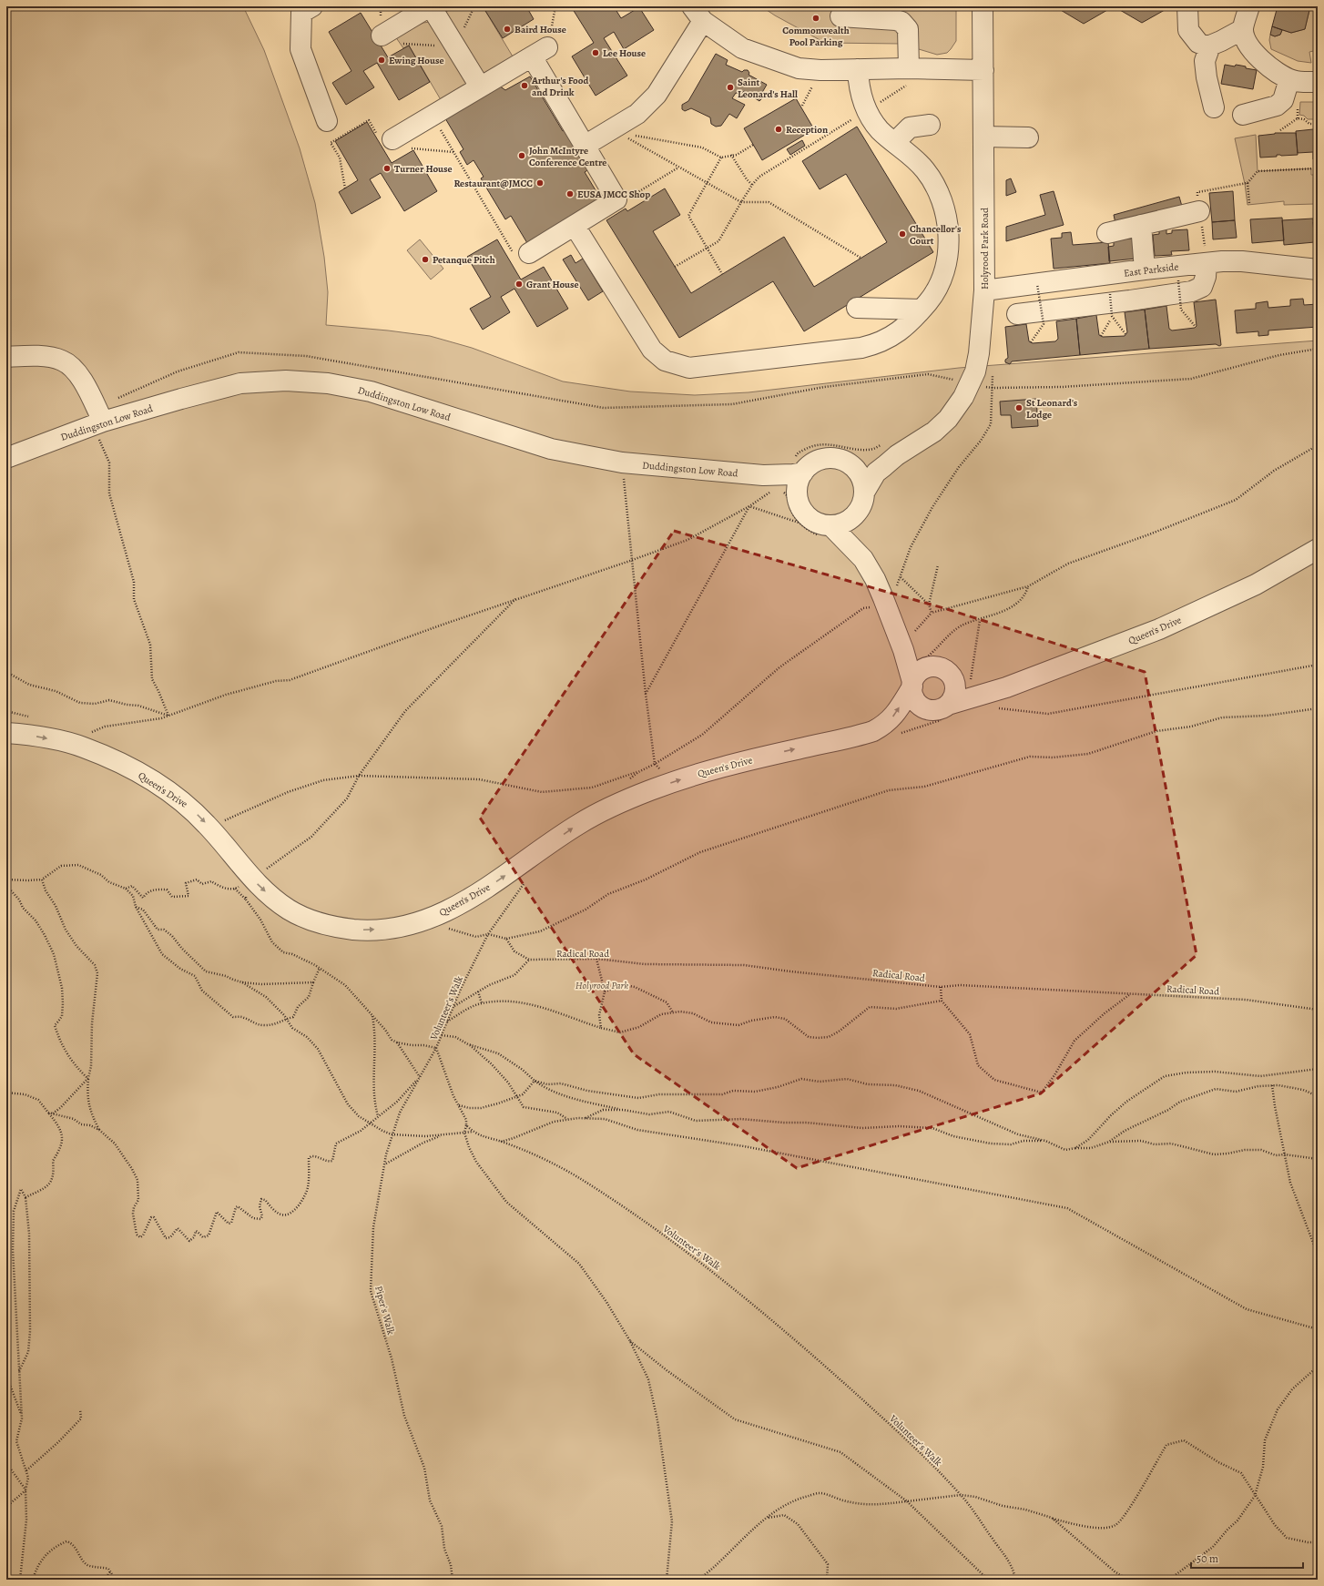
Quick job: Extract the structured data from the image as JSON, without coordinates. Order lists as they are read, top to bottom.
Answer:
{
  "streets": {
    "street": [
      "Holyrood Park Road",
      "East Parkside",
      "Duddingston Low Road",
      "Queen's Drive"
    ],
    "path": ["Radical Road", "Volunteer's Walk", "Piper's Walk"]
  },
  "crossings": [
    ["Holyrood Park Road", "East Parkside"],
    ["Holyrood Park Road", "Queen's Drive"],
    ["Volunteer's Walk", "Piper's Walk"]
  ],
  "one_way": ["Queen's Drive"],
  "parks": ["Holyrood Park"],
  "places": [
    "Commonwealth Pool Parking",
    "Baird House",
    "Lee House",
    "Ewing House",
    "Arthur's Food and Drink",
    "Saint Leonard's Hall",
    "Reception",
    "John McIntyre Conference Centre",
    "Turner House",
    "Restaurant@JMCC",
    "EUSA JMCC Shop",
    "Chancellor's Court",
    "Petanque Pitch",
    "Grant House",
    "St Leonard's Lodge"
  ],
  "scale_bar": "50 m"
}
